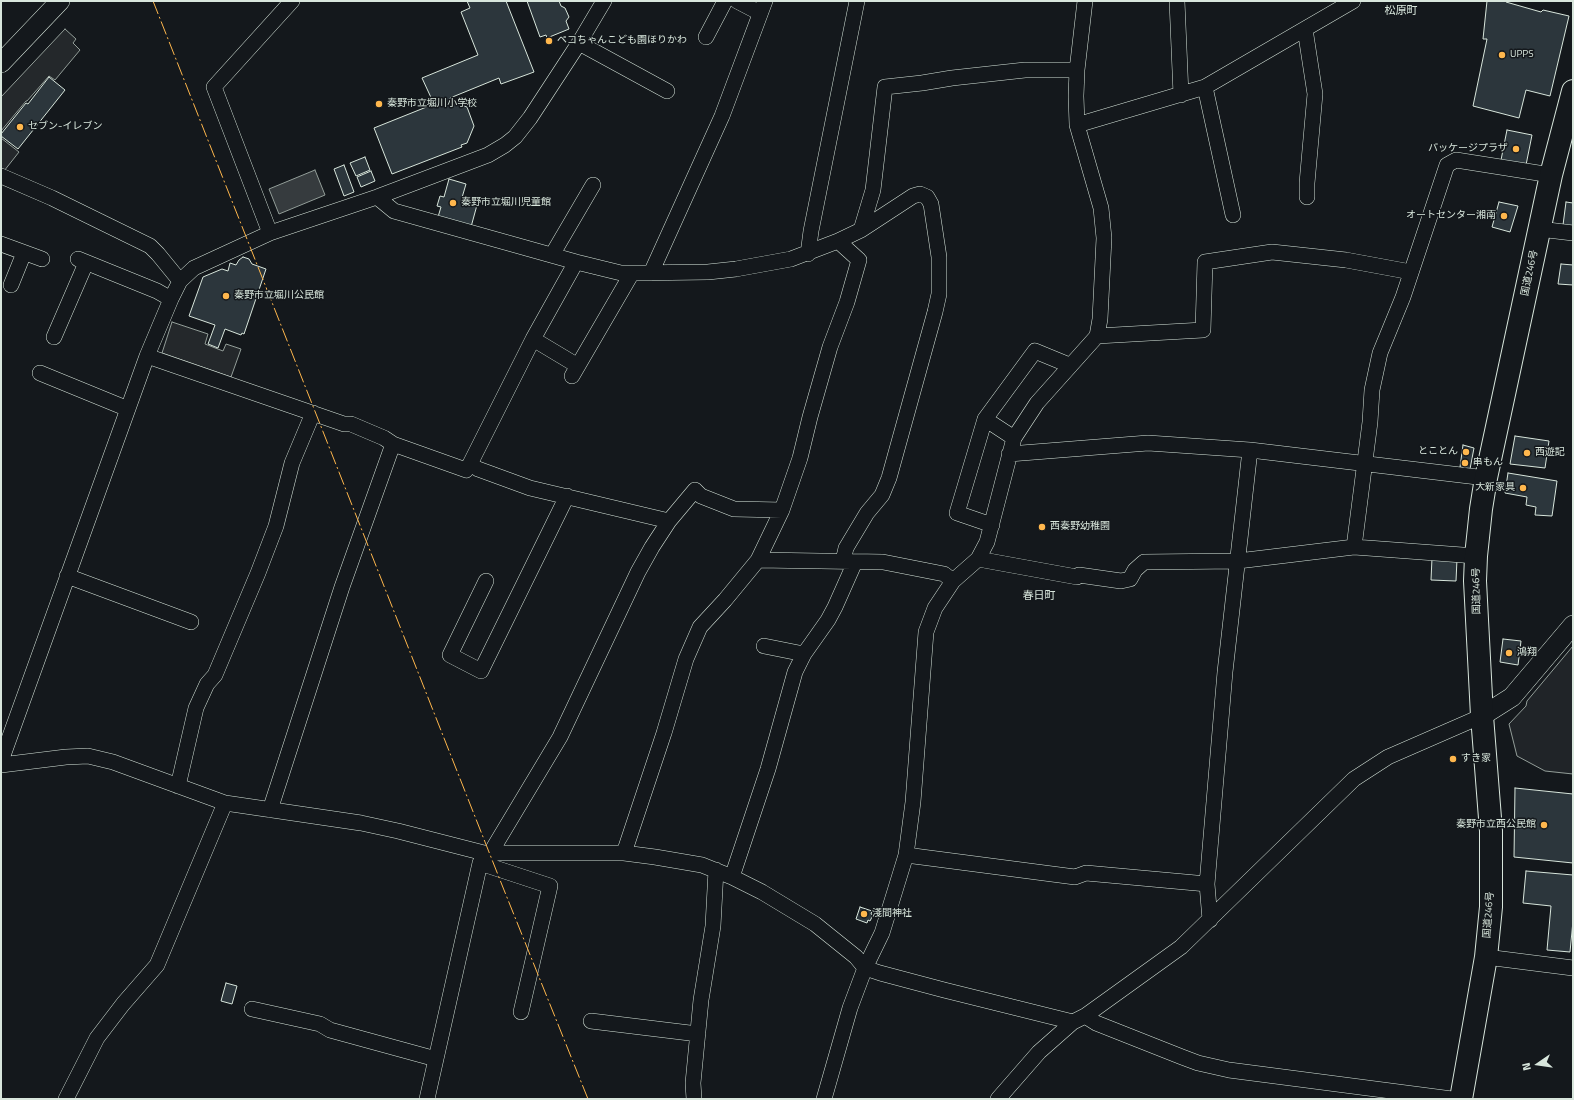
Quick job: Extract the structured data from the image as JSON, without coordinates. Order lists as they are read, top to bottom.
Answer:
{
  "streets": {
    "highway": ["国道246号"]
  },
  "districts": ["松原町", "春日町"],
  "places": [
    "ペコちゃんこども園ほりかわ",
    "UPPS",
    "秦野市立堀川小学校",
    "セブン-イレブン",
    "パッケージプラザ",
    "秦野市立堀川児童館",
    "オートセンター湘南",
    "秦野市立堀川公民館",
    "とことん",
    "西遊記",
    "串もん",
    "大新家具",
    "西秦野幼稚園",
    "鴻翔",
    "すき家",
    "秦野市立西公民館",
    "淺間神社"
  ],
  "north": "left"
}
